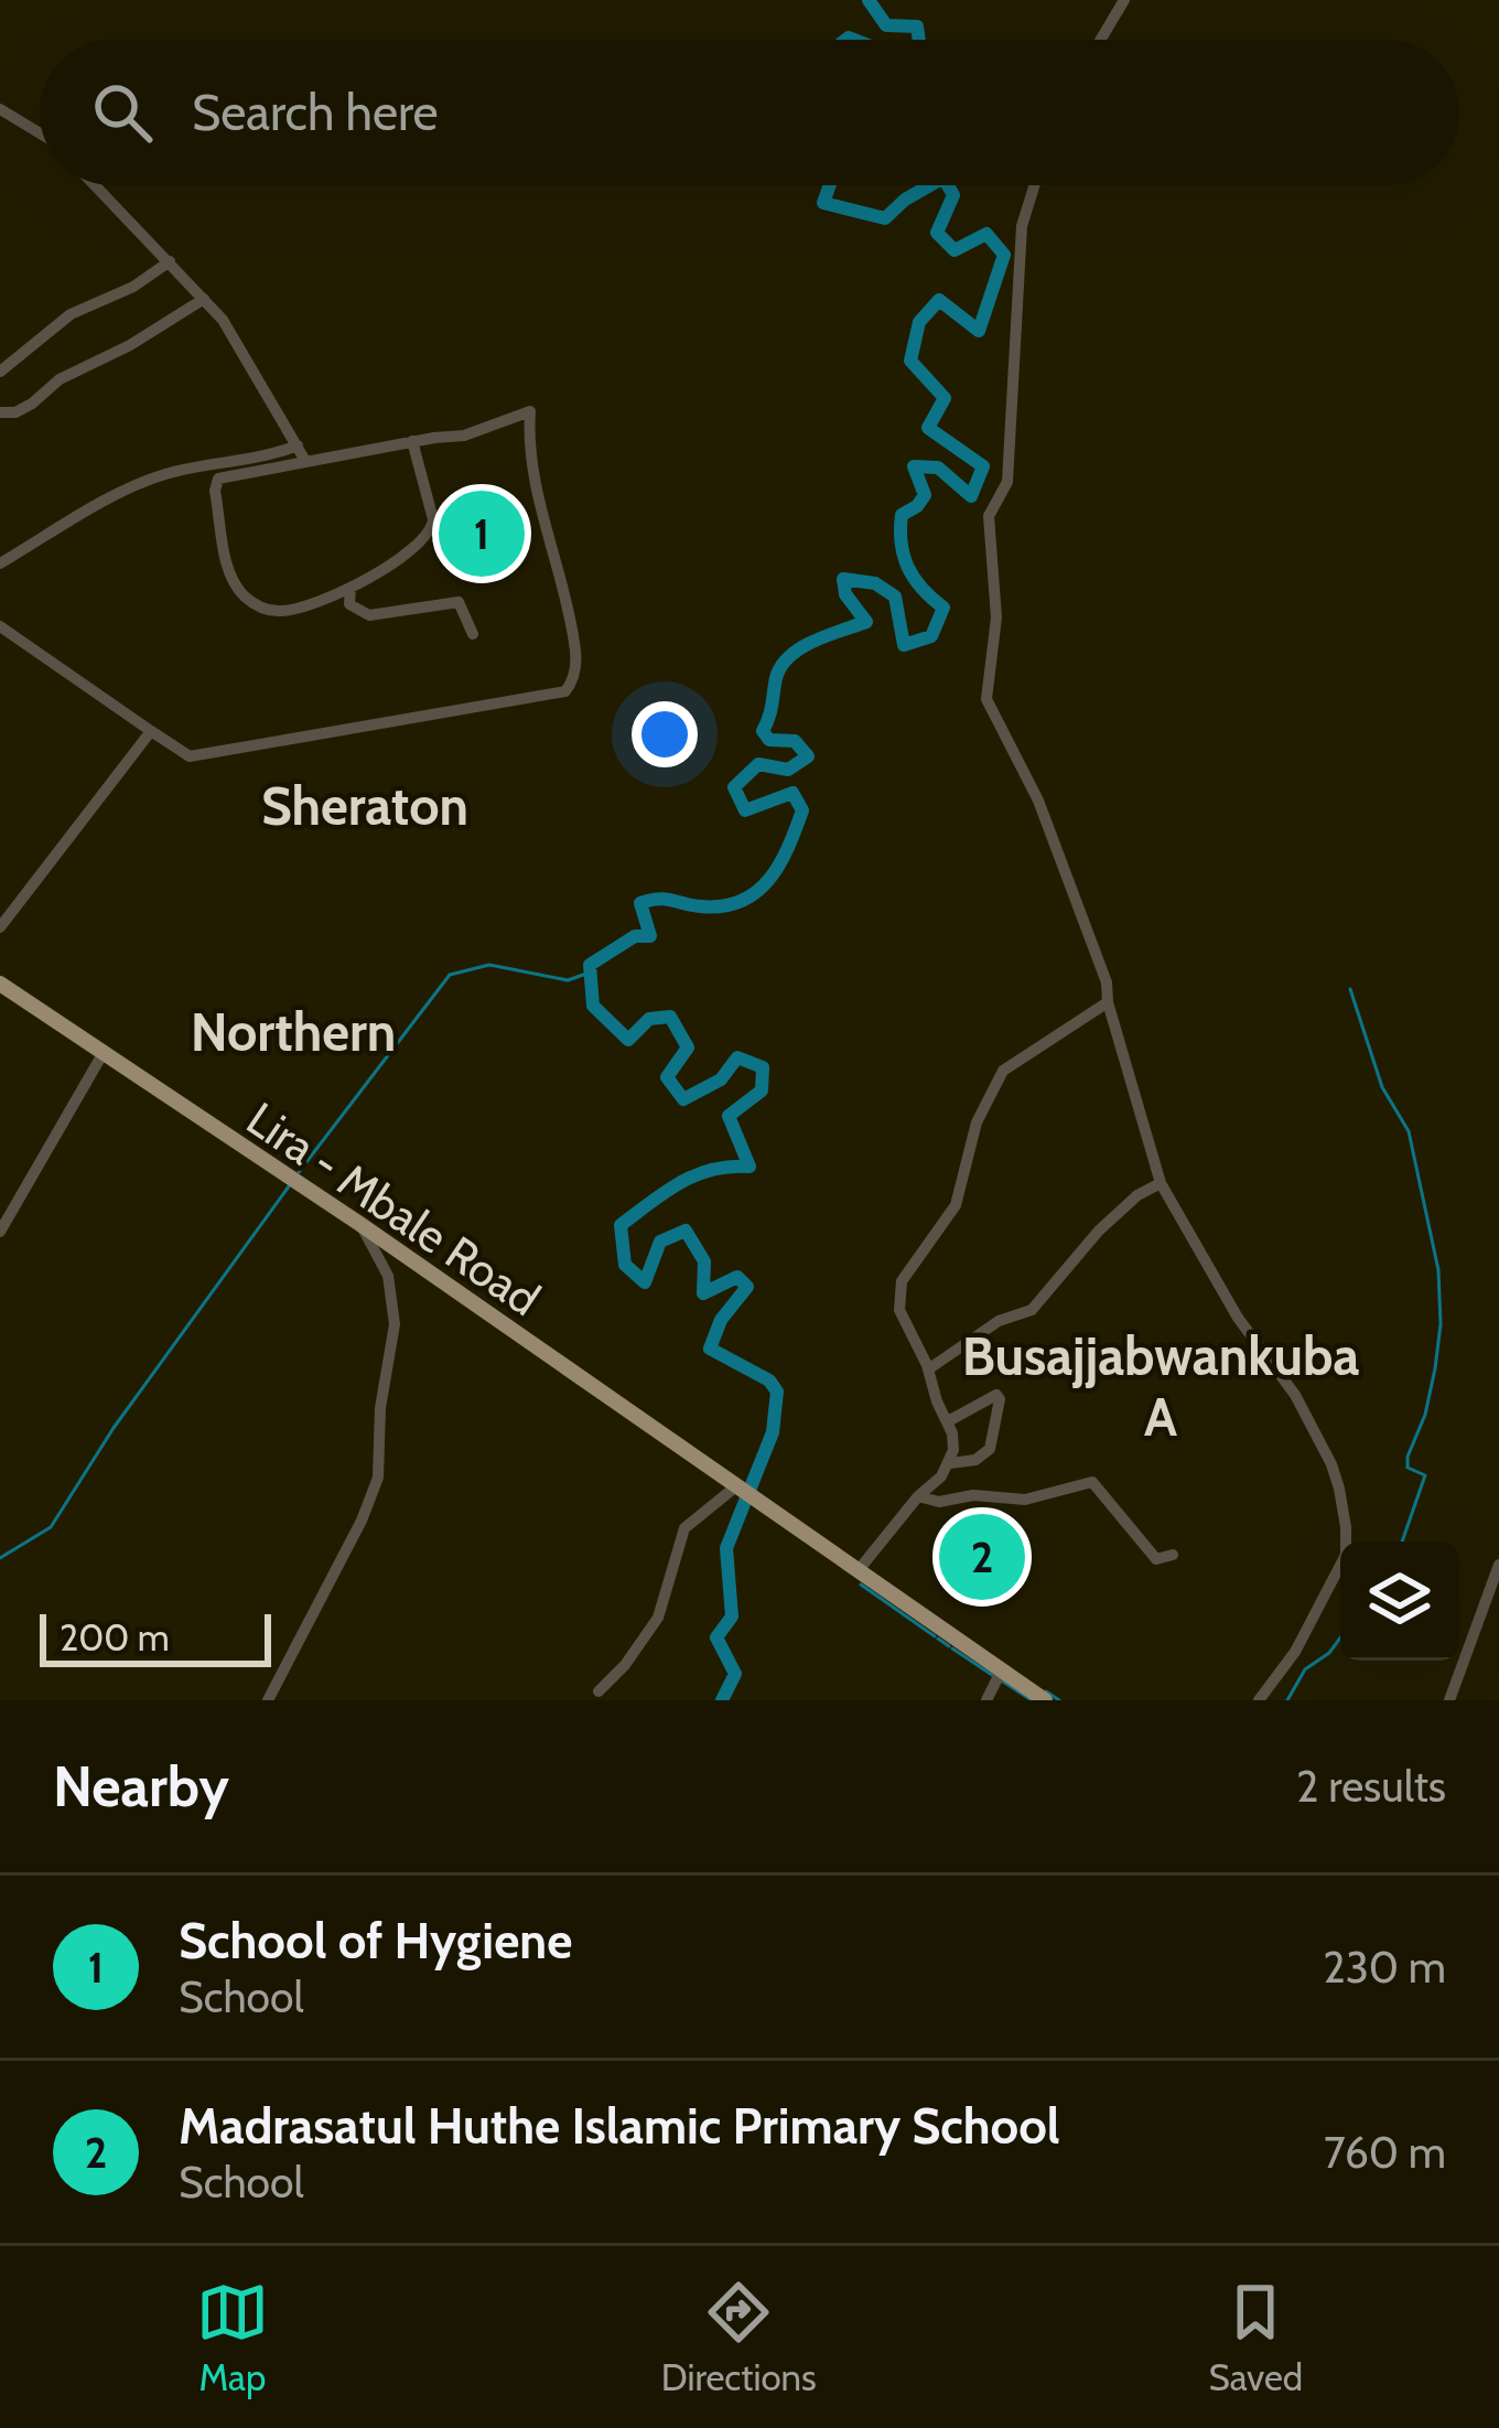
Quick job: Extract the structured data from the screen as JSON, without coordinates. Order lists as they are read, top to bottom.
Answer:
{
  "streets": {
    "main road": ["Lira - Mbale Road"]
  },
  "districts": ["Sheraton", "Northern", "Busajjabwankuba A"],
  "scale_bar": "200 m",
  "page": {
    "search": "Search here",
    "pins": ["1", "2"],
    "scale": "200 m",
    "heading": ["Nearby", "2 results"],
    "list": [
      {
        "mark": "1",
        "name": "School of Hygiene",
        "note": "School",
        "value": "230 m"
      },
      {
        "mark": "2",
        "name": "Madrasatul Huthe Islamic Primary School",
        "note": "School",
        "value": "760 m"
      }
    ],
    "nav": ["Map", "Directions", "Saved"]
  }
}
